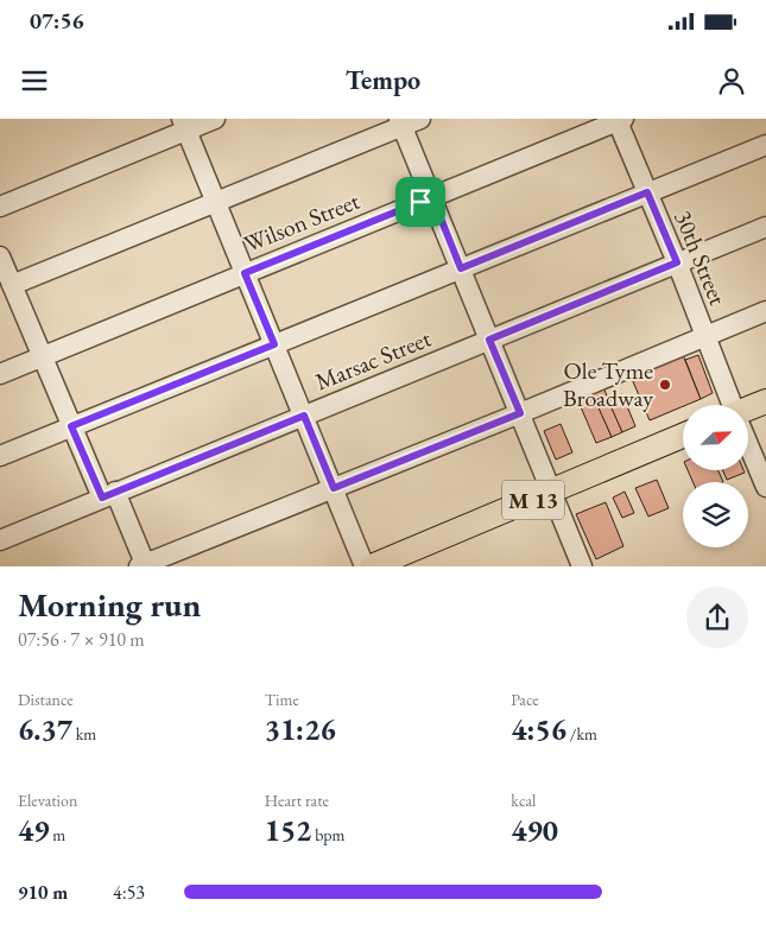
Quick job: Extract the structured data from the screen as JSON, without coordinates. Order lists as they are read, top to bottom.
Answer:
{
  "streets": {
    "main road": ["M 13"],
    "street": ["Wilson Street", "30th Street", "Marsac Street"]
  },
  "crossings": [
    ["Wilson Street", "30th Street"],
    ["30th Street", "Marsac Street"]
  ],
  "places": ["Ole Tyme Broadway"],
  "north": "top right",
  "page": {
    "status": "07:56",
    "header": "Tempo",
    "heading": ["Morning run", "07:56 · 7 × 910 m"],
    "stats": [
      ["Distance", "6.37 km"],
      ["Time", "31:26"],
      ["Pace", "4:56 /km"],
      ["Elevation", "49 m"],
      ["Heart rate", "152 bpm"],
      ["kcal", "490"]
    ],
    "list": [
      {
        "name": "910 m",
        "note": "4:53"
      }
    ]
  }
}
